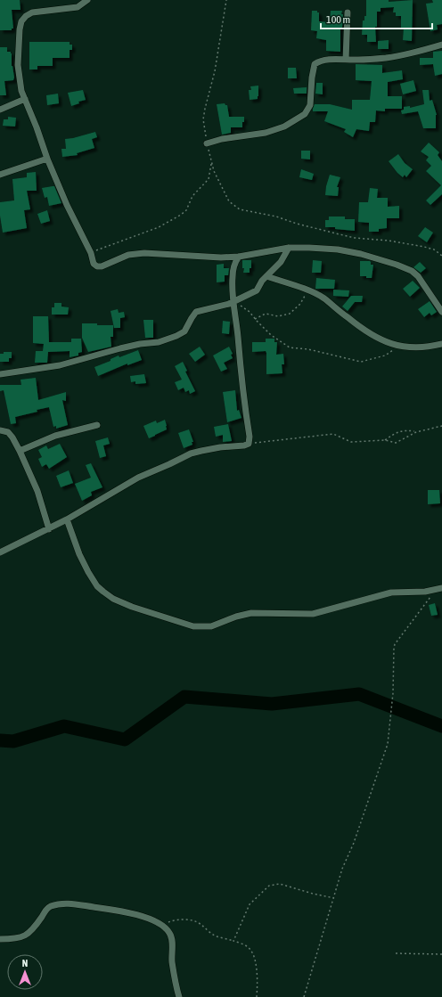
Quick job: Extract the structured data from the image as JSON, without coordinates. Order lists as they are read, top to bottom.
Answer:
{
  "scale_bar": "100 m",
  "north": "top"
}
